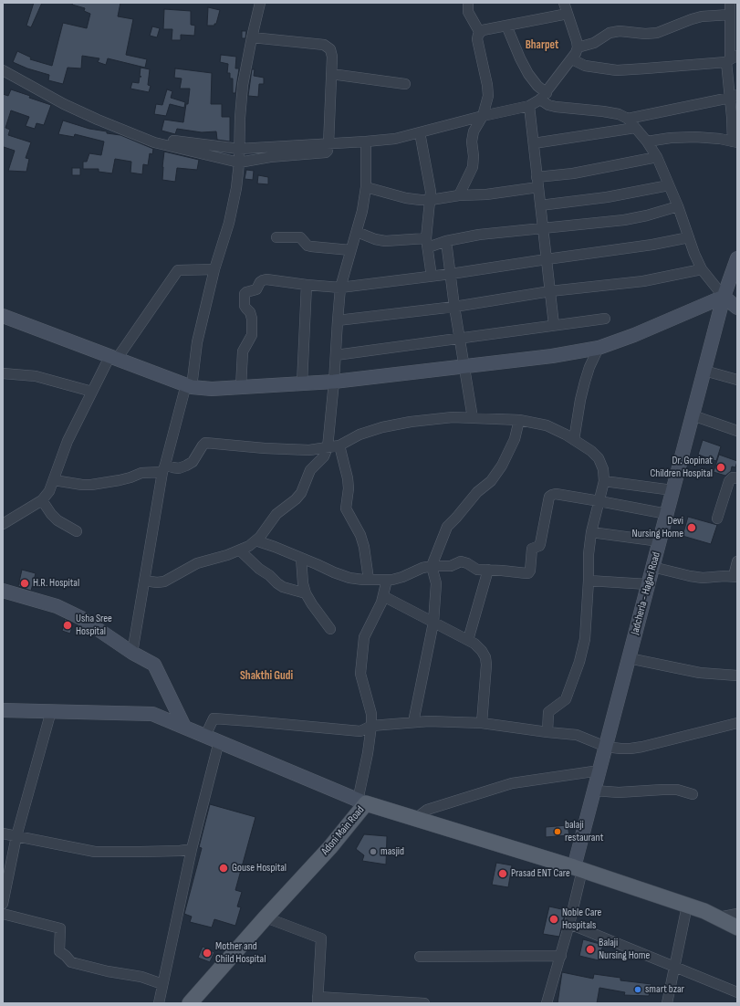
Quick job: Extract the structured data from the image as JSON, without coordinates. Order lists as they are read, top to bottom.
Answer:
{
  "streets": {
    "main road": ["Adoni Main Road"],
    "street": ["Jadcherla - Hagari Road"]
  },
  "crossings": [
    ["Jadcherla - Hagari Road", "Adoni Main Road"]
  ],
  "districts": ["Bharpet", "Shakthi Gudi"],
  "places": [
    "Dr. Gopinat Children Hospital",
    "Devi Nursing Home",
    "H.R. Hospital",
    "Usha Sree Hospital",
    "balaji restaurant",
    "masjid",
    "Gouse Hospital",
    "Prasad ENT Care",
    "Noble Care Hospitals",
    "Balaji Nursing Home",
    "Mother and Child Hospital",
    "smart bzar"
  ]
}
